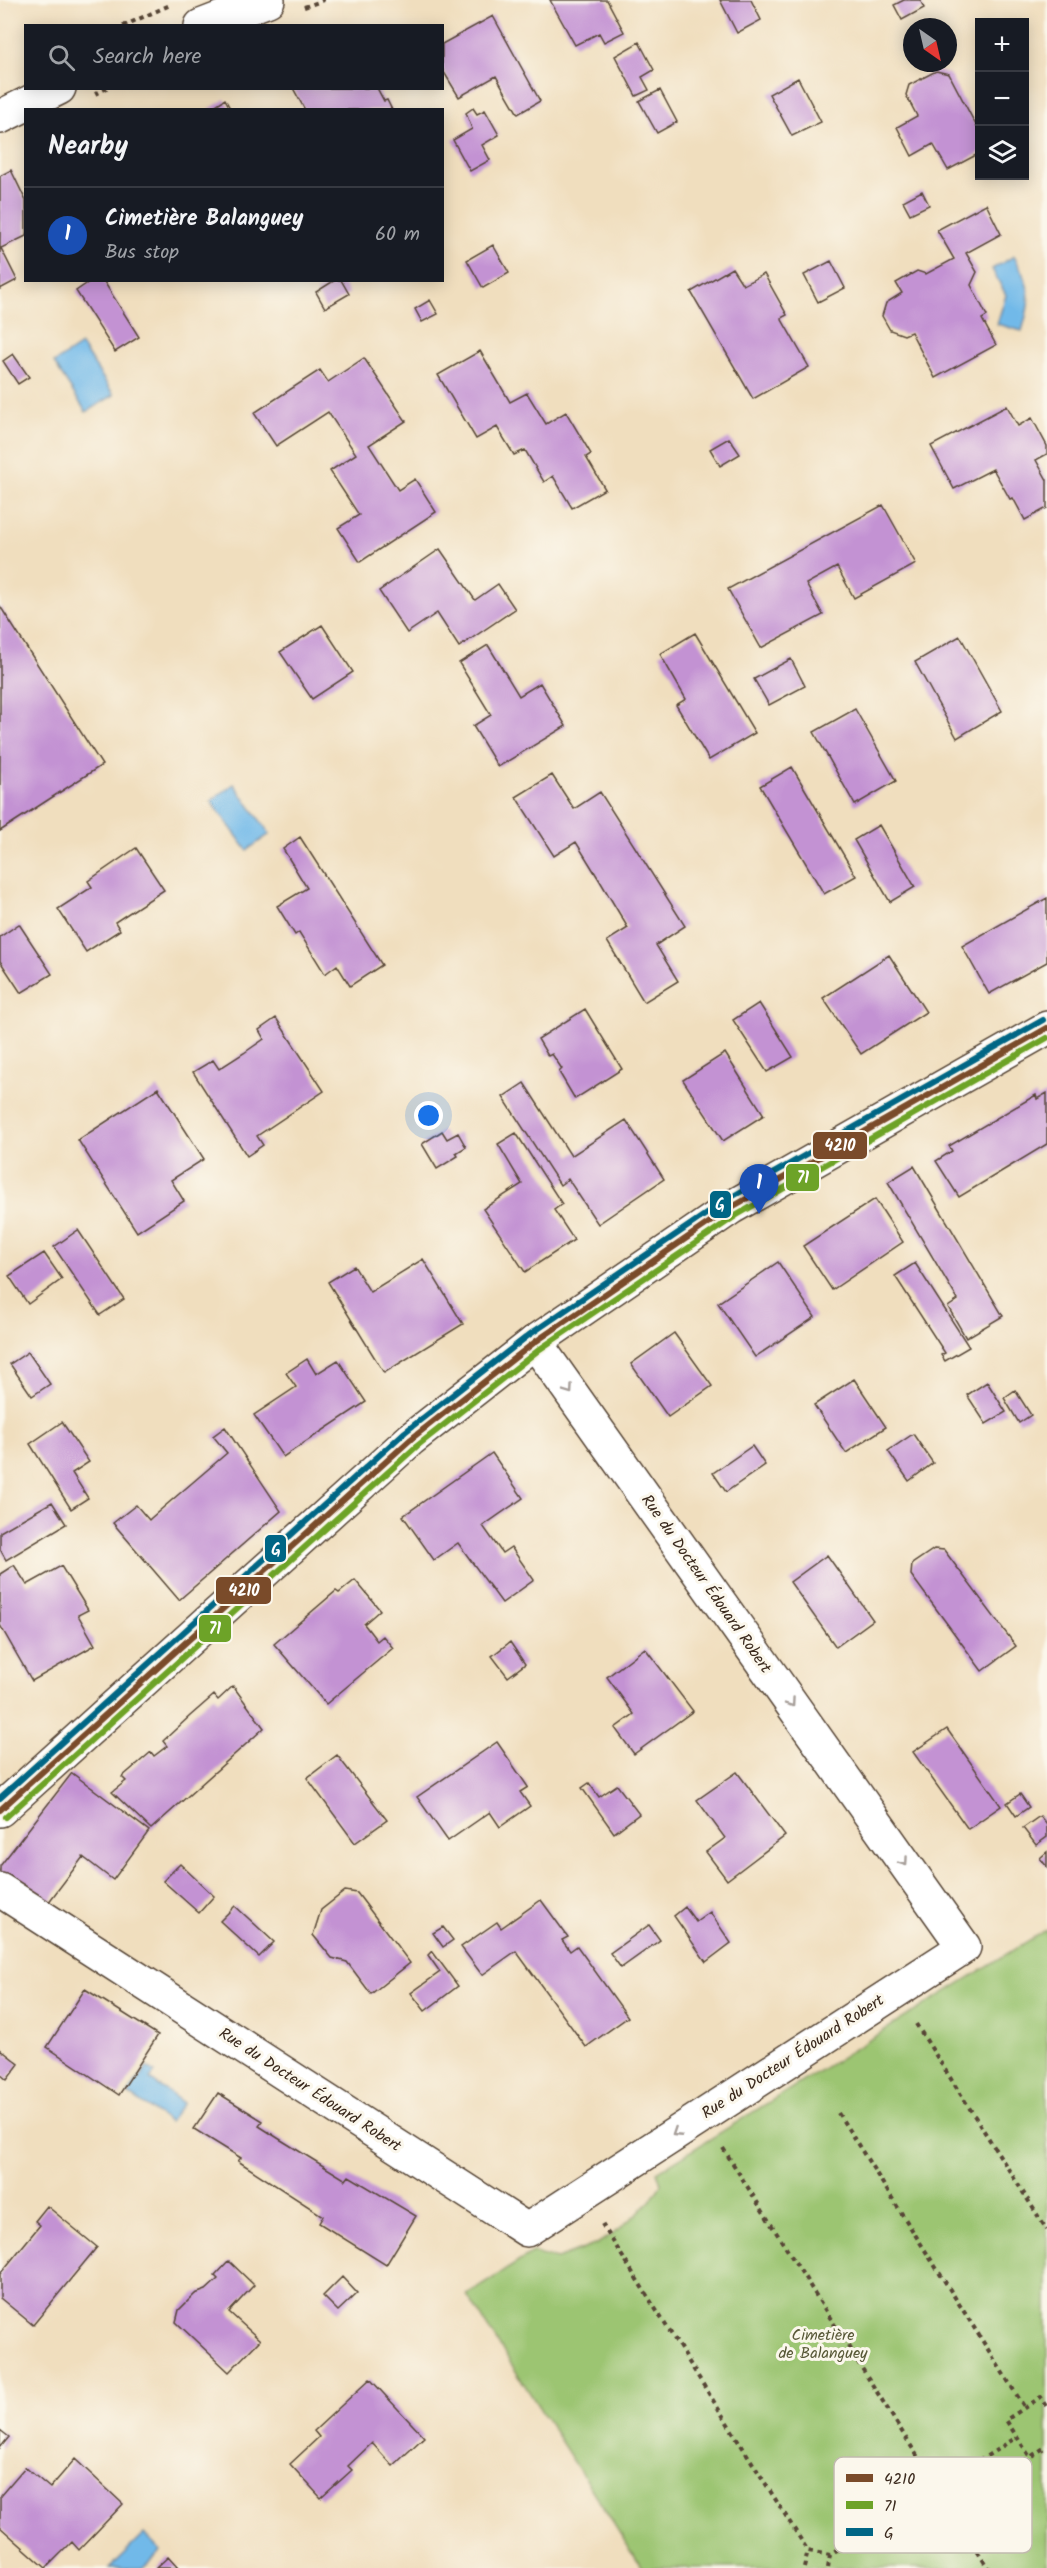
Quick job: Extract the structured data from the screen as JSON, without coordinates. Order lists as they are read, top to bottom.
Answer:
{
  "streets": {
    "street": ["Rue du Docteur Édouard Robert"]
  },
  "parks": ["Cimetière de Balanguey"],
  "lines": ["transit line G", "transit line 4210", "transit line 71"],
  "legend": ["4210", "71", "G"],
  "north": "bottom right",
  "page": {
    "map_buttons": ["+", "−"],
    "search": "Search here",
    "heading": "Nearby",
    "list": [
      {
        "mark": "1",
        "name": "Cimetière Balanguey",
        "note": "Bus stop",
        "value": "60 m"
      }
    ],
    "pins": "1"
  }
}
